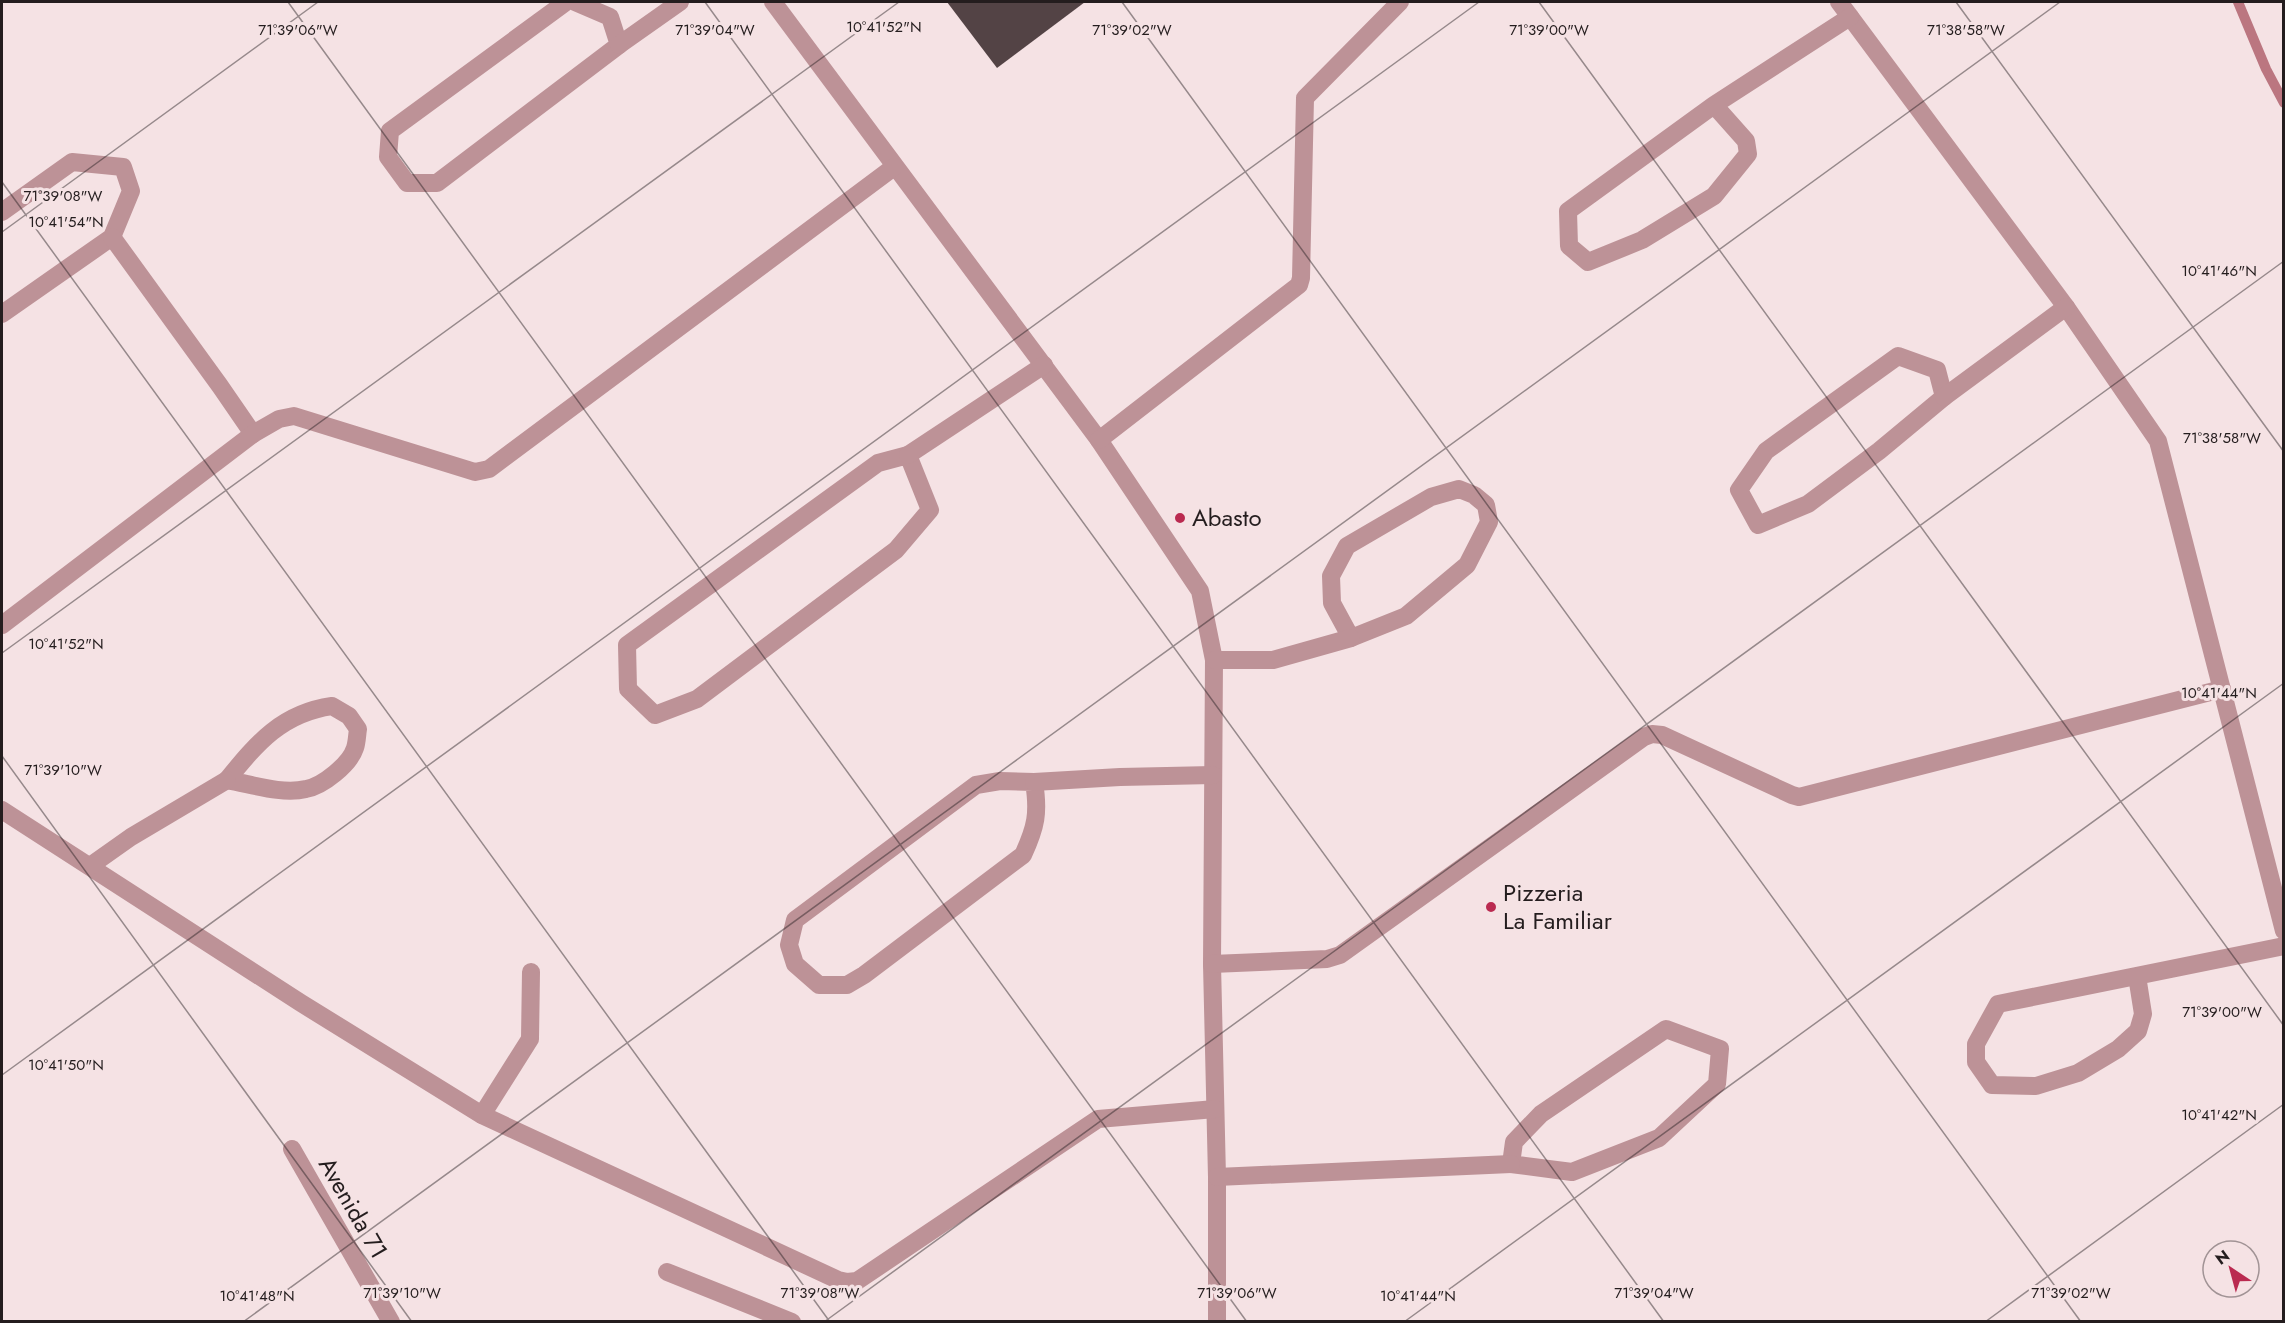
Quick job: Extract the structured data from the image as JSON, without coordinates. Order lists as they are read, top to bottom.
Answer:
{
  "streets": {
    "street": ["Avenida 71"]
  },
  "places": ["Abasto", "Pizzeria La Familiar"],
  "north": "top left",
  "coordinates": [
    "10°41'52\"N",
    "71°39'06\"W",
    "71°39'04\"W",
    "71°39'02\"W",
    "71°39'00\"W",
    "71°38'58\"W",
    "71°39'08\"W",
    "10°41'54\"N",
    "10°41'46\"N",
    "10°41'44\"N",
    "71°39'10\"W",
    "10°41'50\"N",
    "10°41'42\"N",
    "10°41'48\"N"
  ]
}
